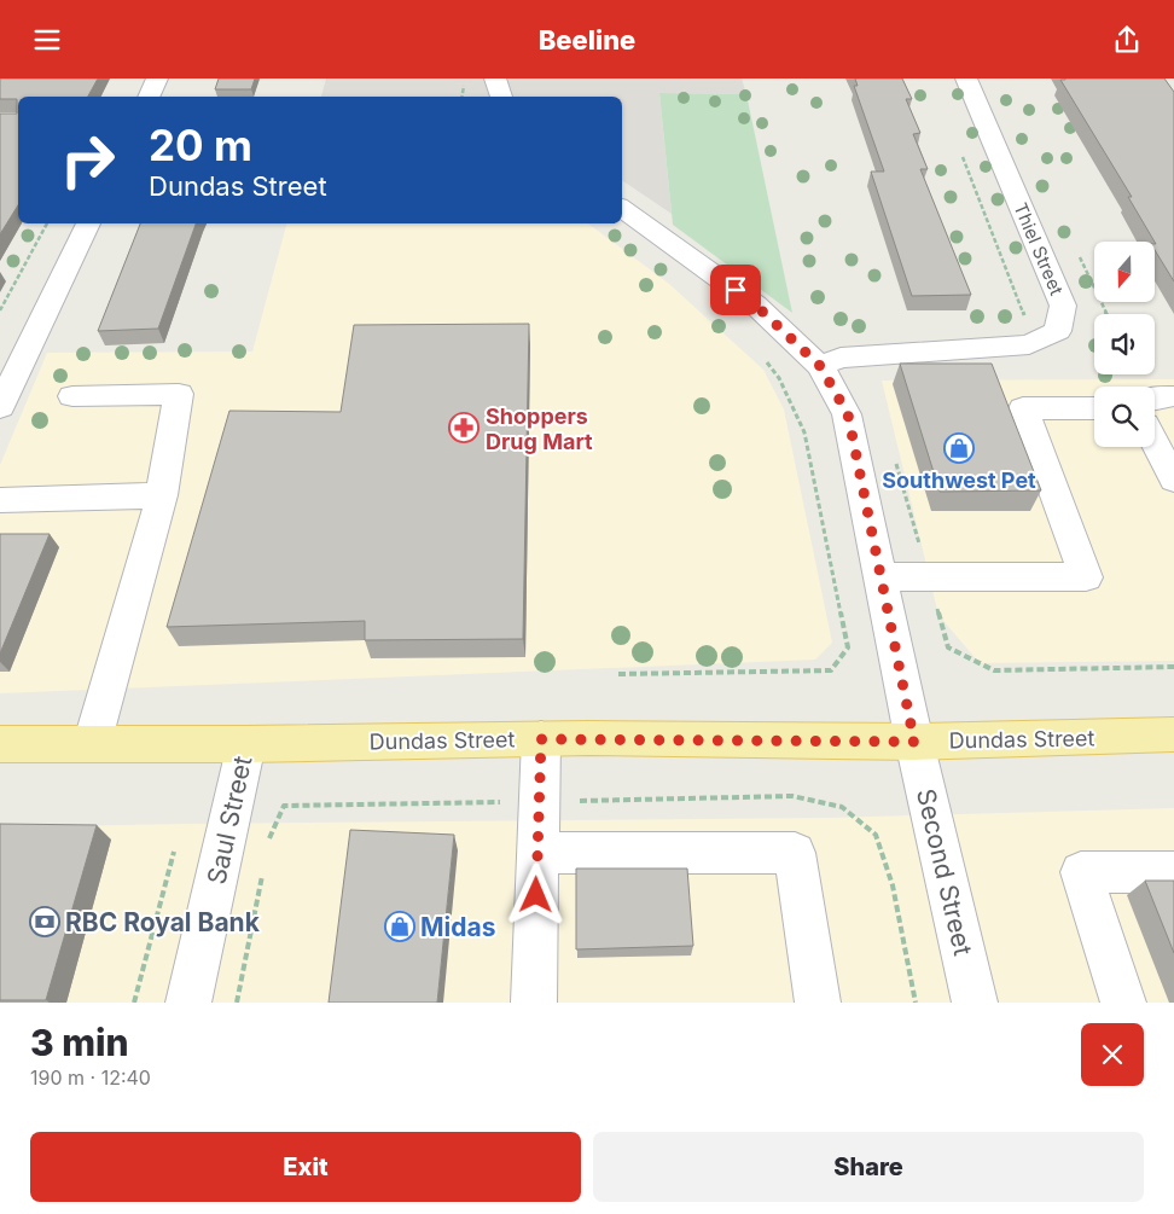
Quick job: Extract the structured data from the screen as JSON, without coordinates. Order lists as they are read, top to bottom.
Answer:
{
  "streets": {
    "main road": ["Dundas Street"],
    "street": ["Thiel Street", "Saul Street", "Second Street"]
  },
  "crossings": [
    ["Thiel Street", "Second Street"],
    ["Dundas Street", "Saul Street"],
    ["Dundas Street", "Second Street"]
  ],
  "places": {
    "pharmacy": ["Shoppers Drug Mart"],
    "shop": ["Southwest Pet", "Midas"],
    "bank": ["RBC Royal Bank"]
  },
  "north": "bottom",
  "page": {
    "header": "Beeline",
    "turn": ["20 m", "Dundas Street"],
    "heading": ["3 min", "190 m · 12:40"],
    "buttons": ["Exit", "Share"]
  }
}
